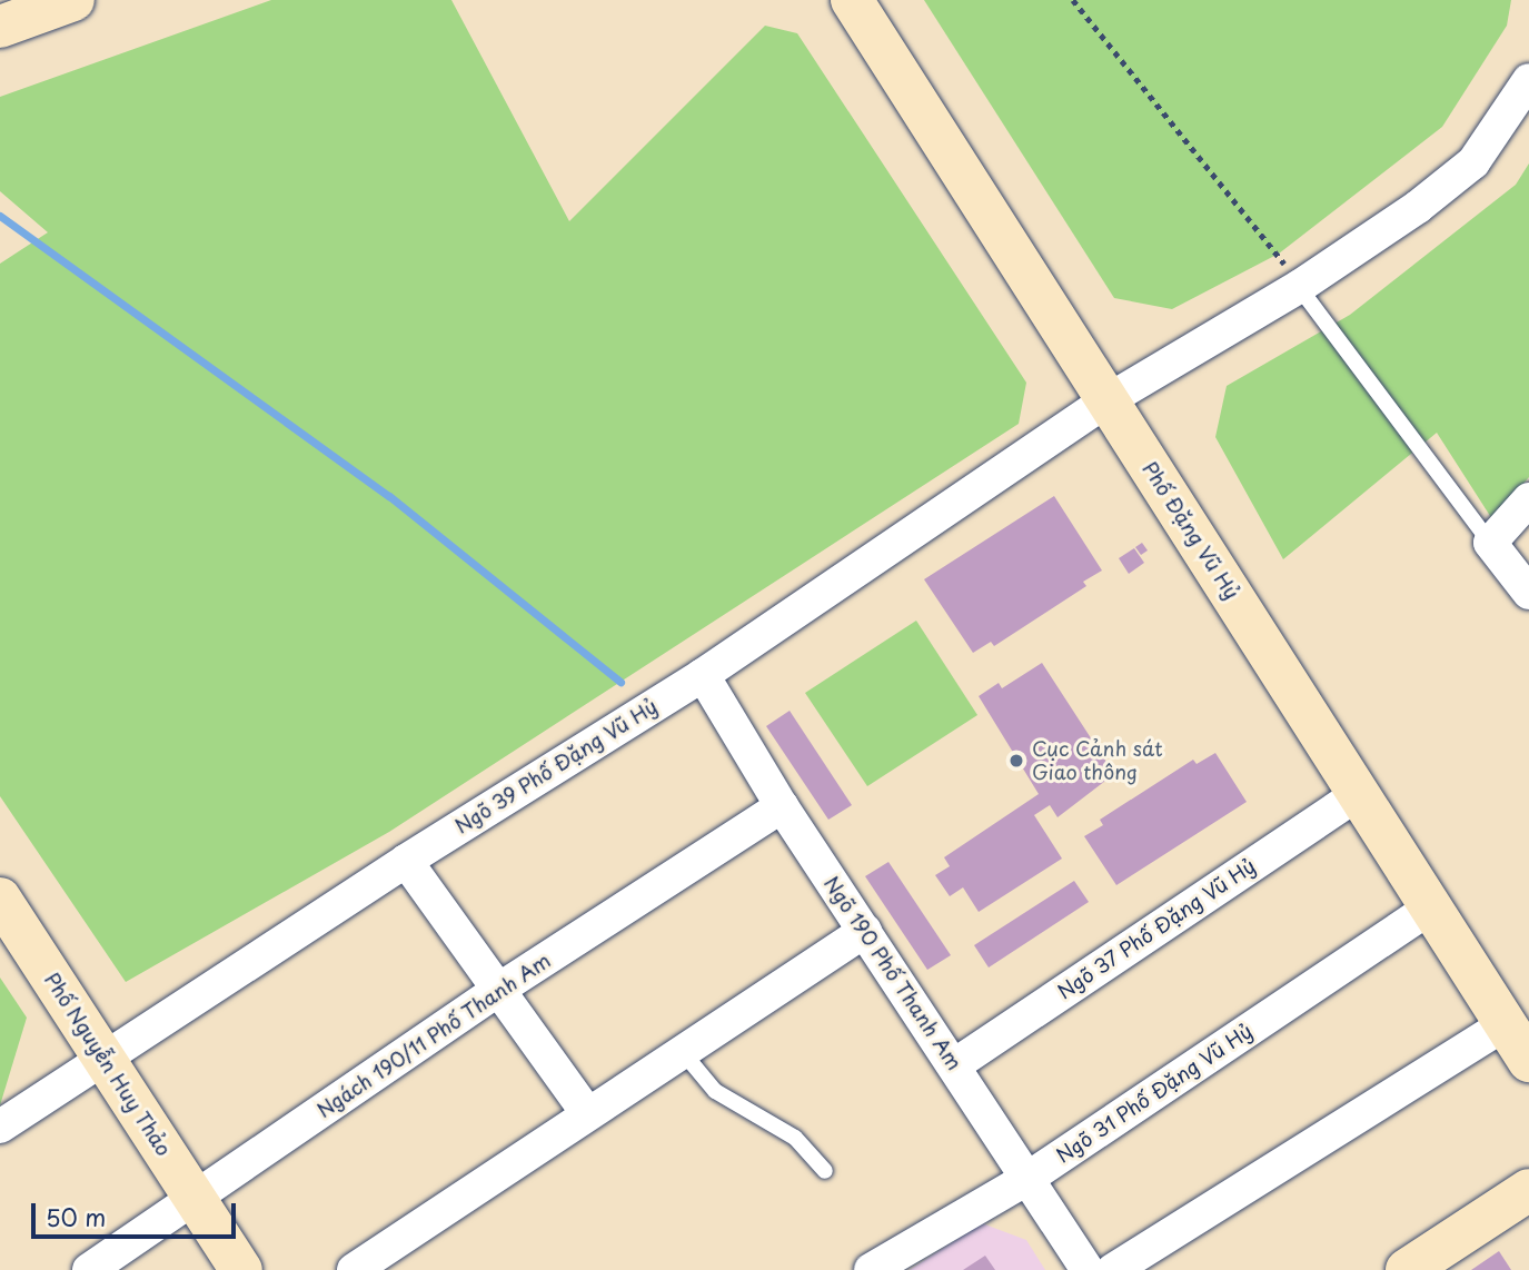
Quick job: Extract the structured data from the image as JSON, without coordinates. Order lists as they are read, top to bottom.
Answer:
{
  "streets": {
    "street": [
      "Phố Đặng Vũ Hỷ",
      "Ngõ 39 Phố Đặng Vũ Hỷ",
      "Ngõ 37 Phố Đặng Vũ Hỷ",
      "Ngõ 190 Phố Thanh Am",
      "Ngách 190/11 Phố Thanh Am",
      "Phố Nguyễn Huy Thảo",
      "Ngõ 31 Phố Đặng Vũ Hỷ"
    ]
  },
  "crossings": [
    ["Phố Đặng Vũ Hỷ", "Ngõ 39 Phố Đặng Vũ Hỷ"],
    ["Phố Đặng Vũ Hỷ", "Ngõ 37 Phố Đặng Vũ Hỷ"],
    ["Phố Đặng Vũ Hỷ", "Ngõ 31 Phố Đặng Vũ Hỷ"],
    ["Ngõ 39 Phố Đặng Vũ Hỷ", "Ngõ 190 Phố Thanh Am"],
    ["Ngõ 39 Phố Đặng Vũ Hỷ", "Phố Nguyễn Huy Thảo"],
    ["Ngõ 37 Phố Đặng Vũ Hỷ", "Ngõ 190 Phố Thanh Am"],
    ["Ngõ 190 Phố Thanh Am", "Ngách 190/11 Phố Thanh Am"],
    ["Ngõ 190 Phố Thanh Am", "Ngõ 31 Phố Đặng Vũ Hỷ"],
    ["Ngách 190/11 Phố Thanh Am", "Phố Nguyễn Huy Thảo"]
  ],
  "places": ["Cục Cảnh sát Giao thông"],
  "scale_bar": "50 m"
}
